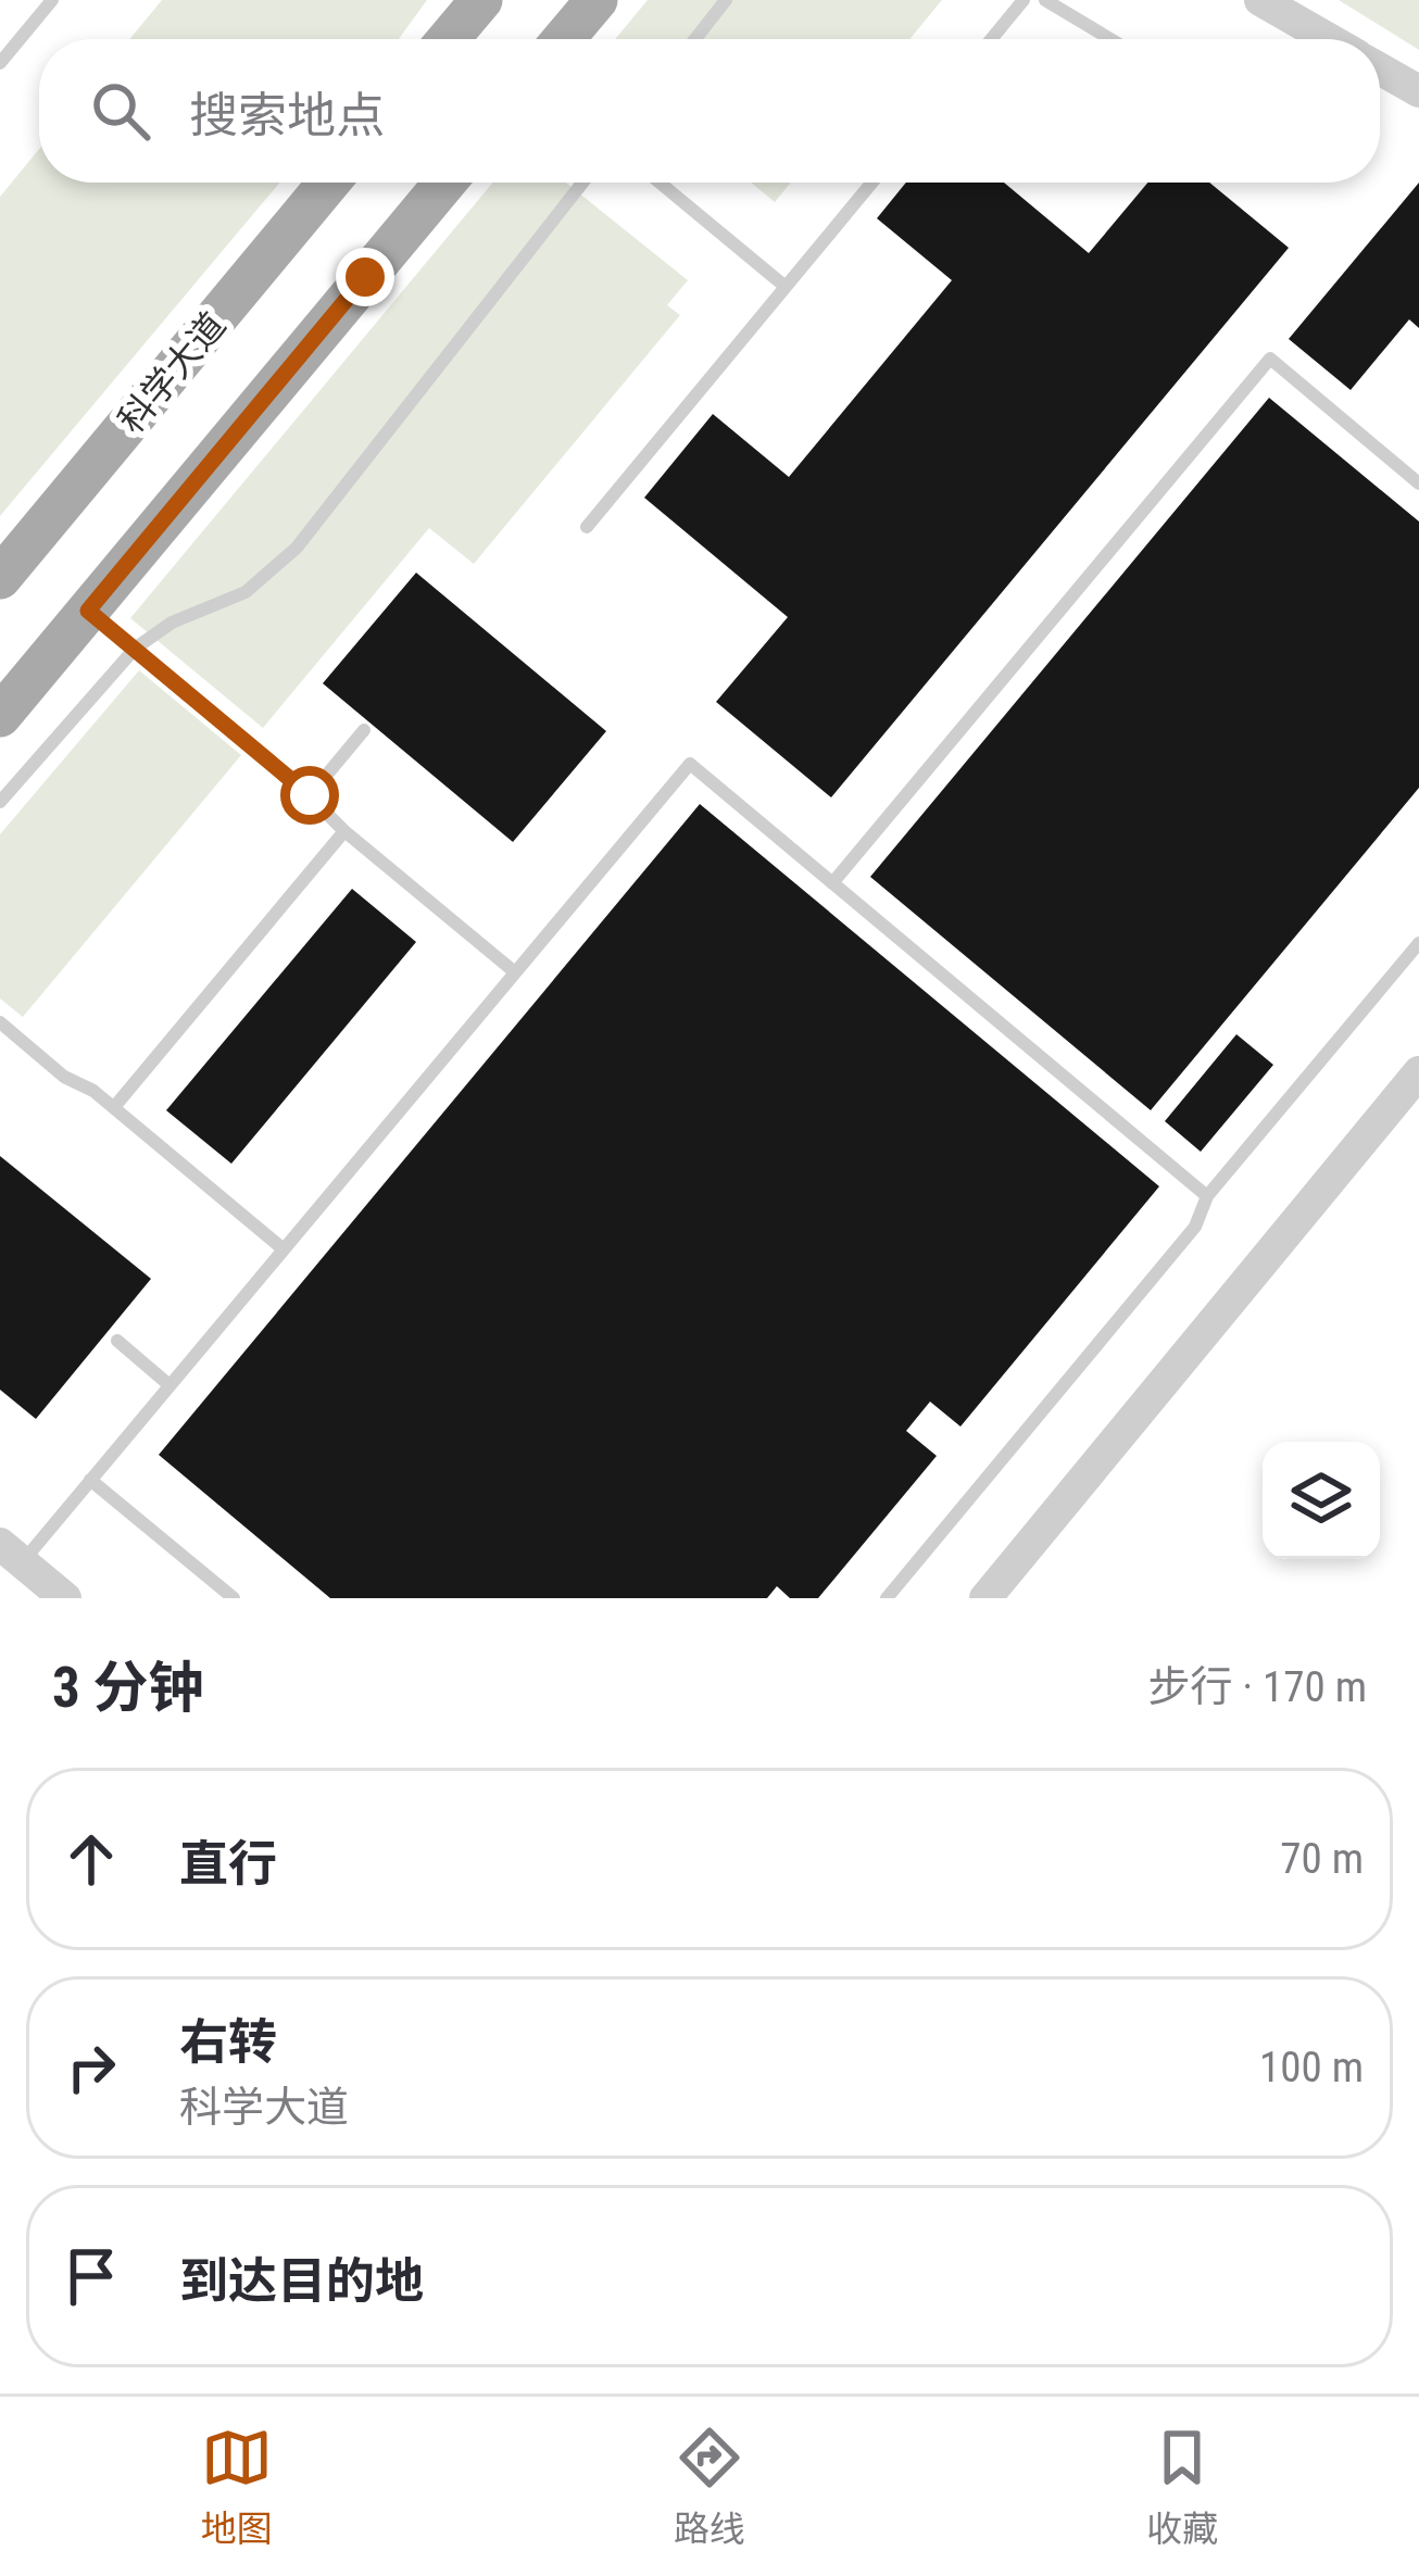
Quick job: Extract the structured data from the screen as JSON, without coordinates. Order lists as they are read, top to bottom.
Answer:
{
  "streets": {
    "main road": ["科学大道"]
  },
  "page": {
    "search": "搜索地点",
    "heading": ["3 分钟", "步行 · 170 m"],
    "list": [
      ["直行", "70 m"],
      ["右转", "科学大道", "100 m"],
      "到达目的地"
    ],
    "nav": ["地图", "路线", "收藏"]
  }
}
